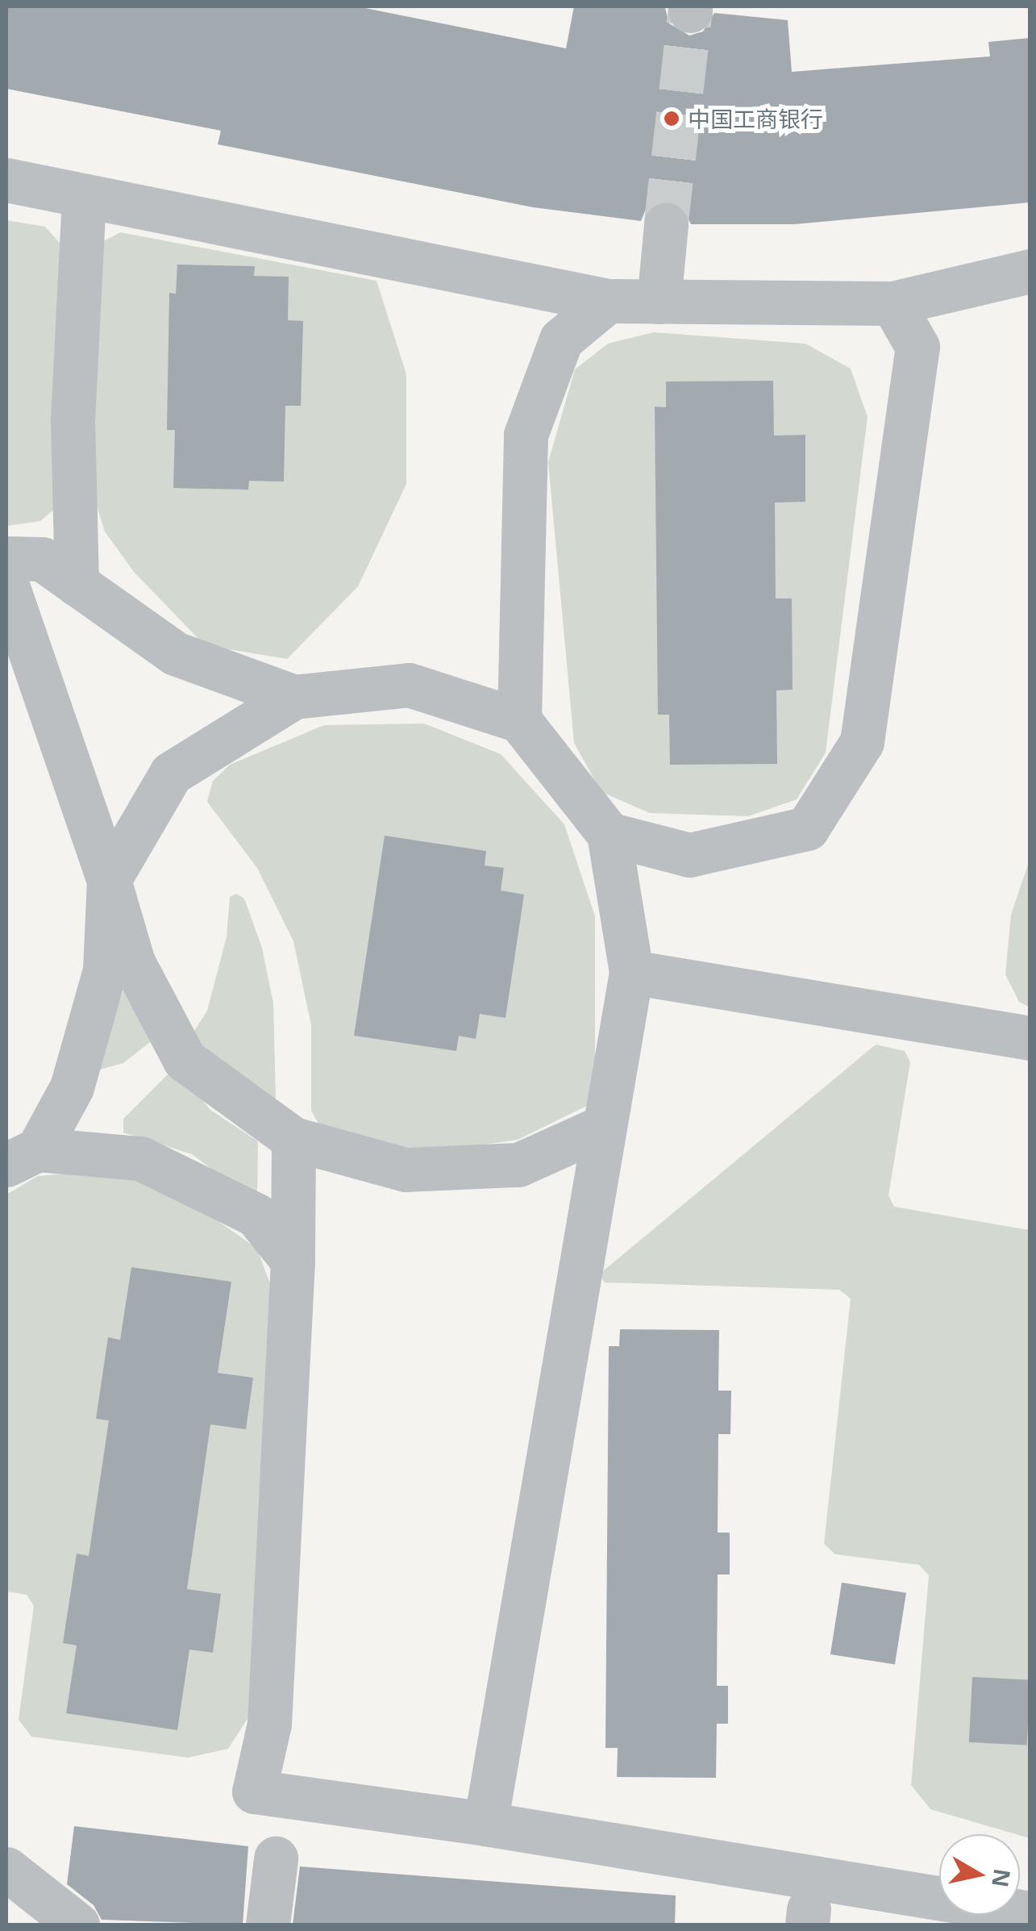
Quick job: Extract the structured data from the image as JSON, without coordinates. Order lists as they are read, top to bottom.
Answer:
{
  "places": ["中国工商银行"],
  "north": "right"
}
